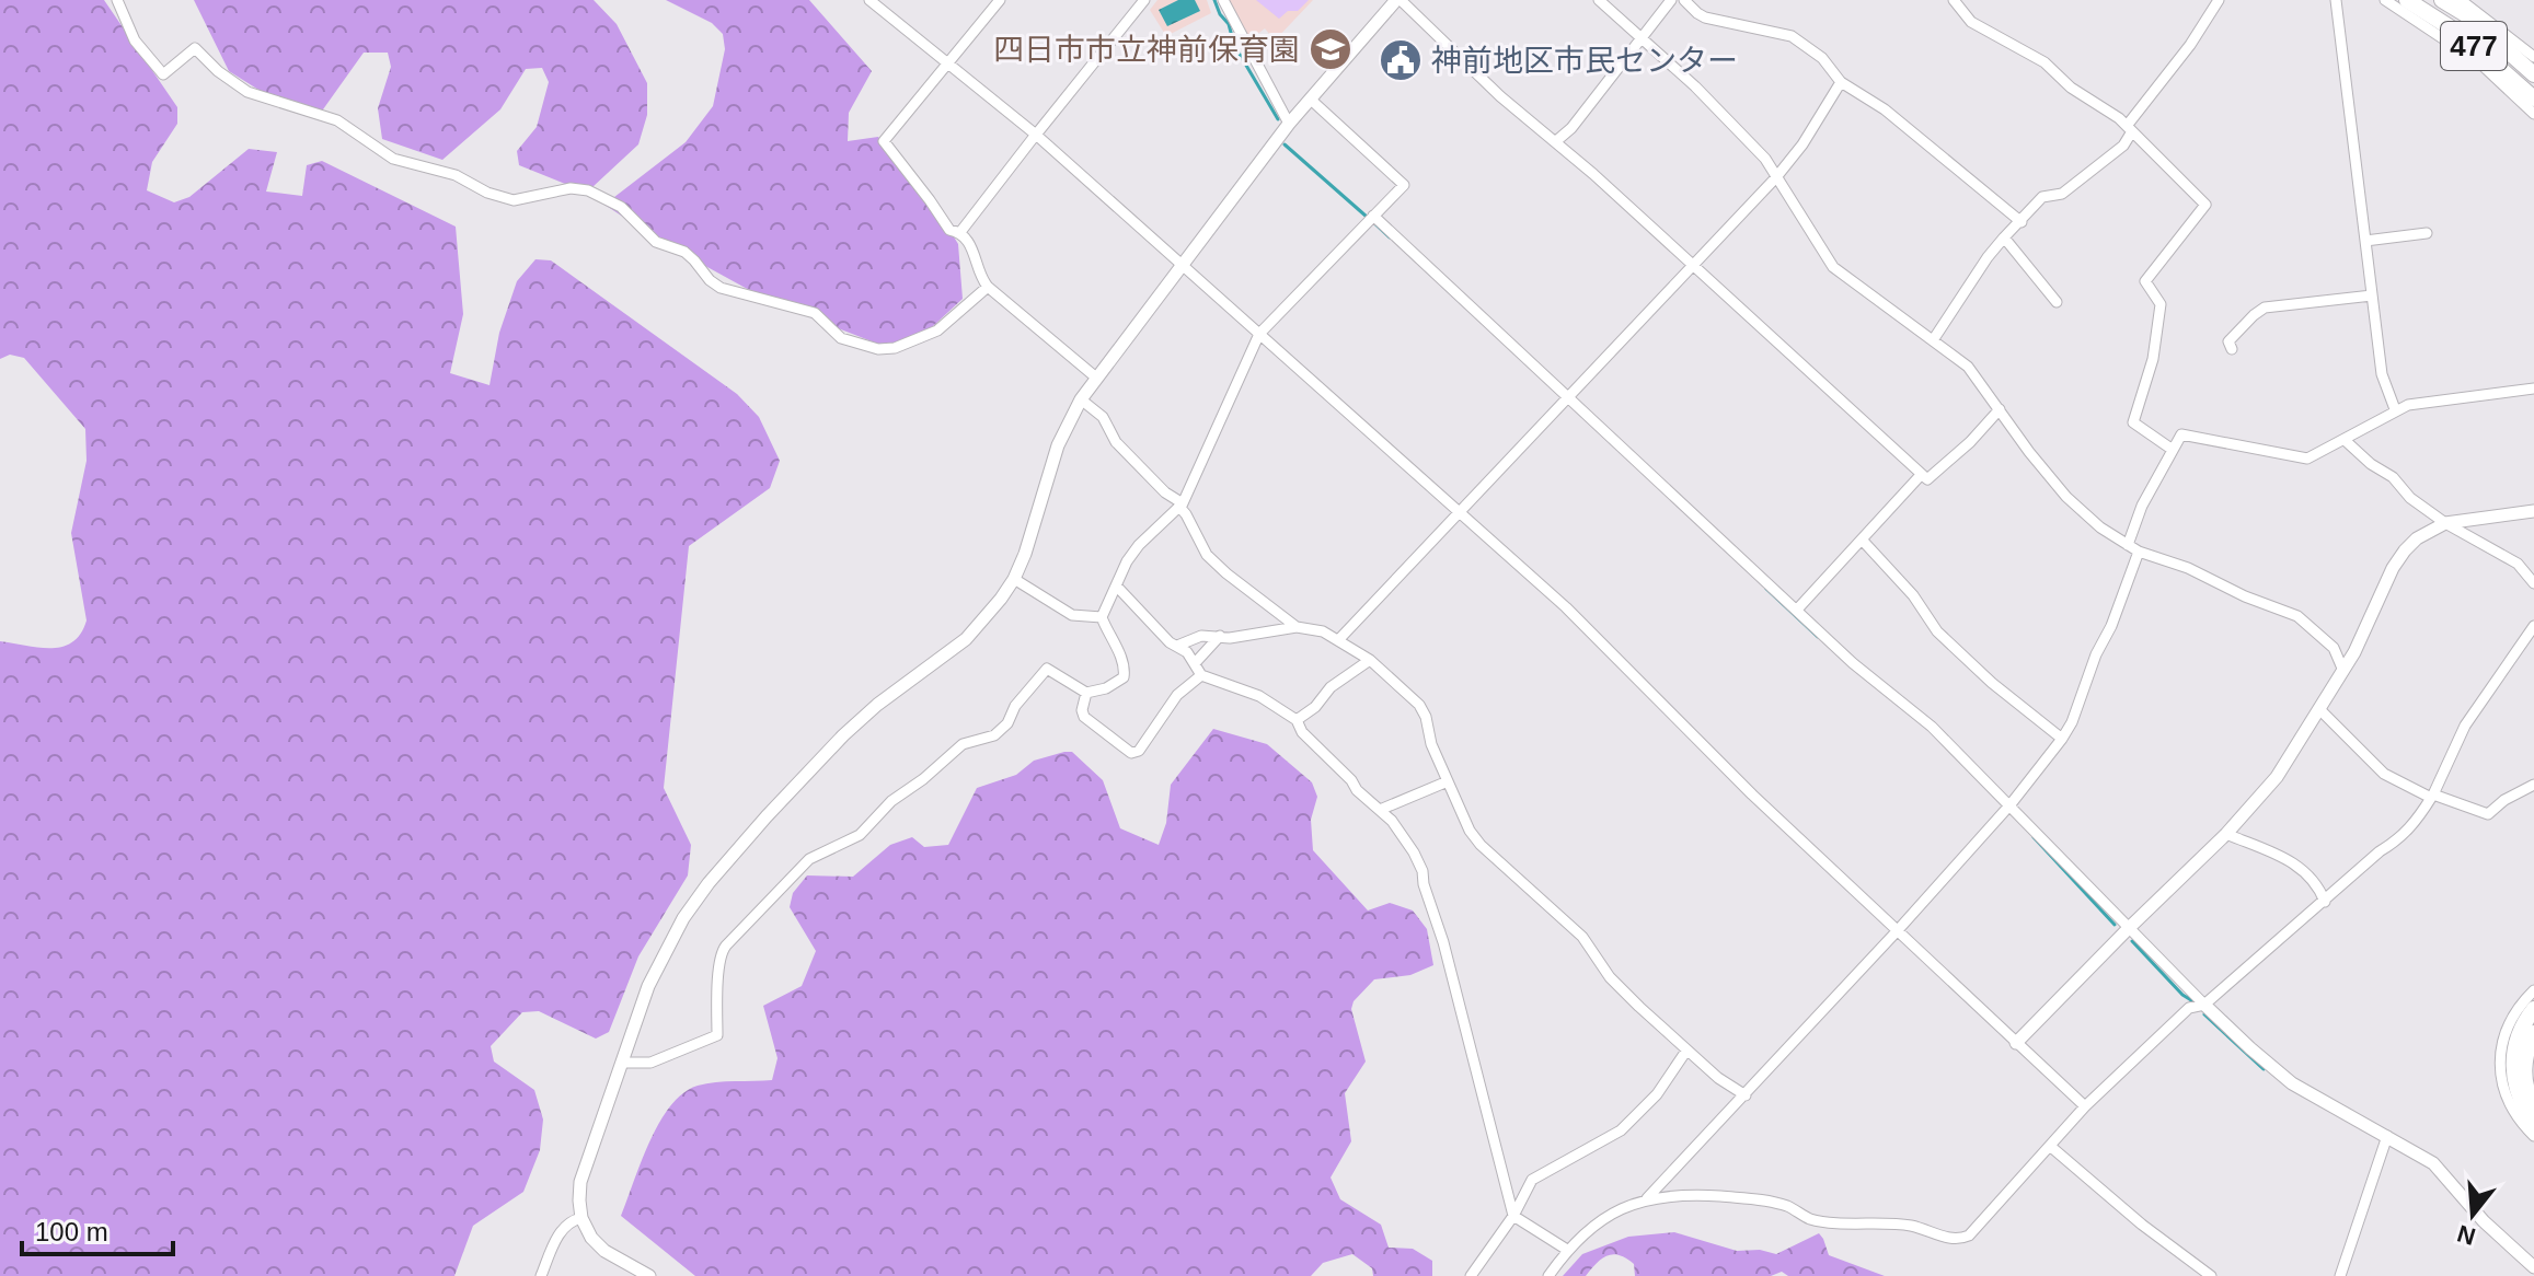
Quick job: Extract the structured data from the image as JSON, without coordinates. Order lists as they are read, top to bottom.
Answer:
{
  "streets": {
    "highway": ["477"]
  },
  "places": {
    "school or university": ["四日市市立神前保育園"],
    "public building": ["神前地区市民センター"]
  },
  "scale_bar": "100 m",
  "north": "bottom"
}
